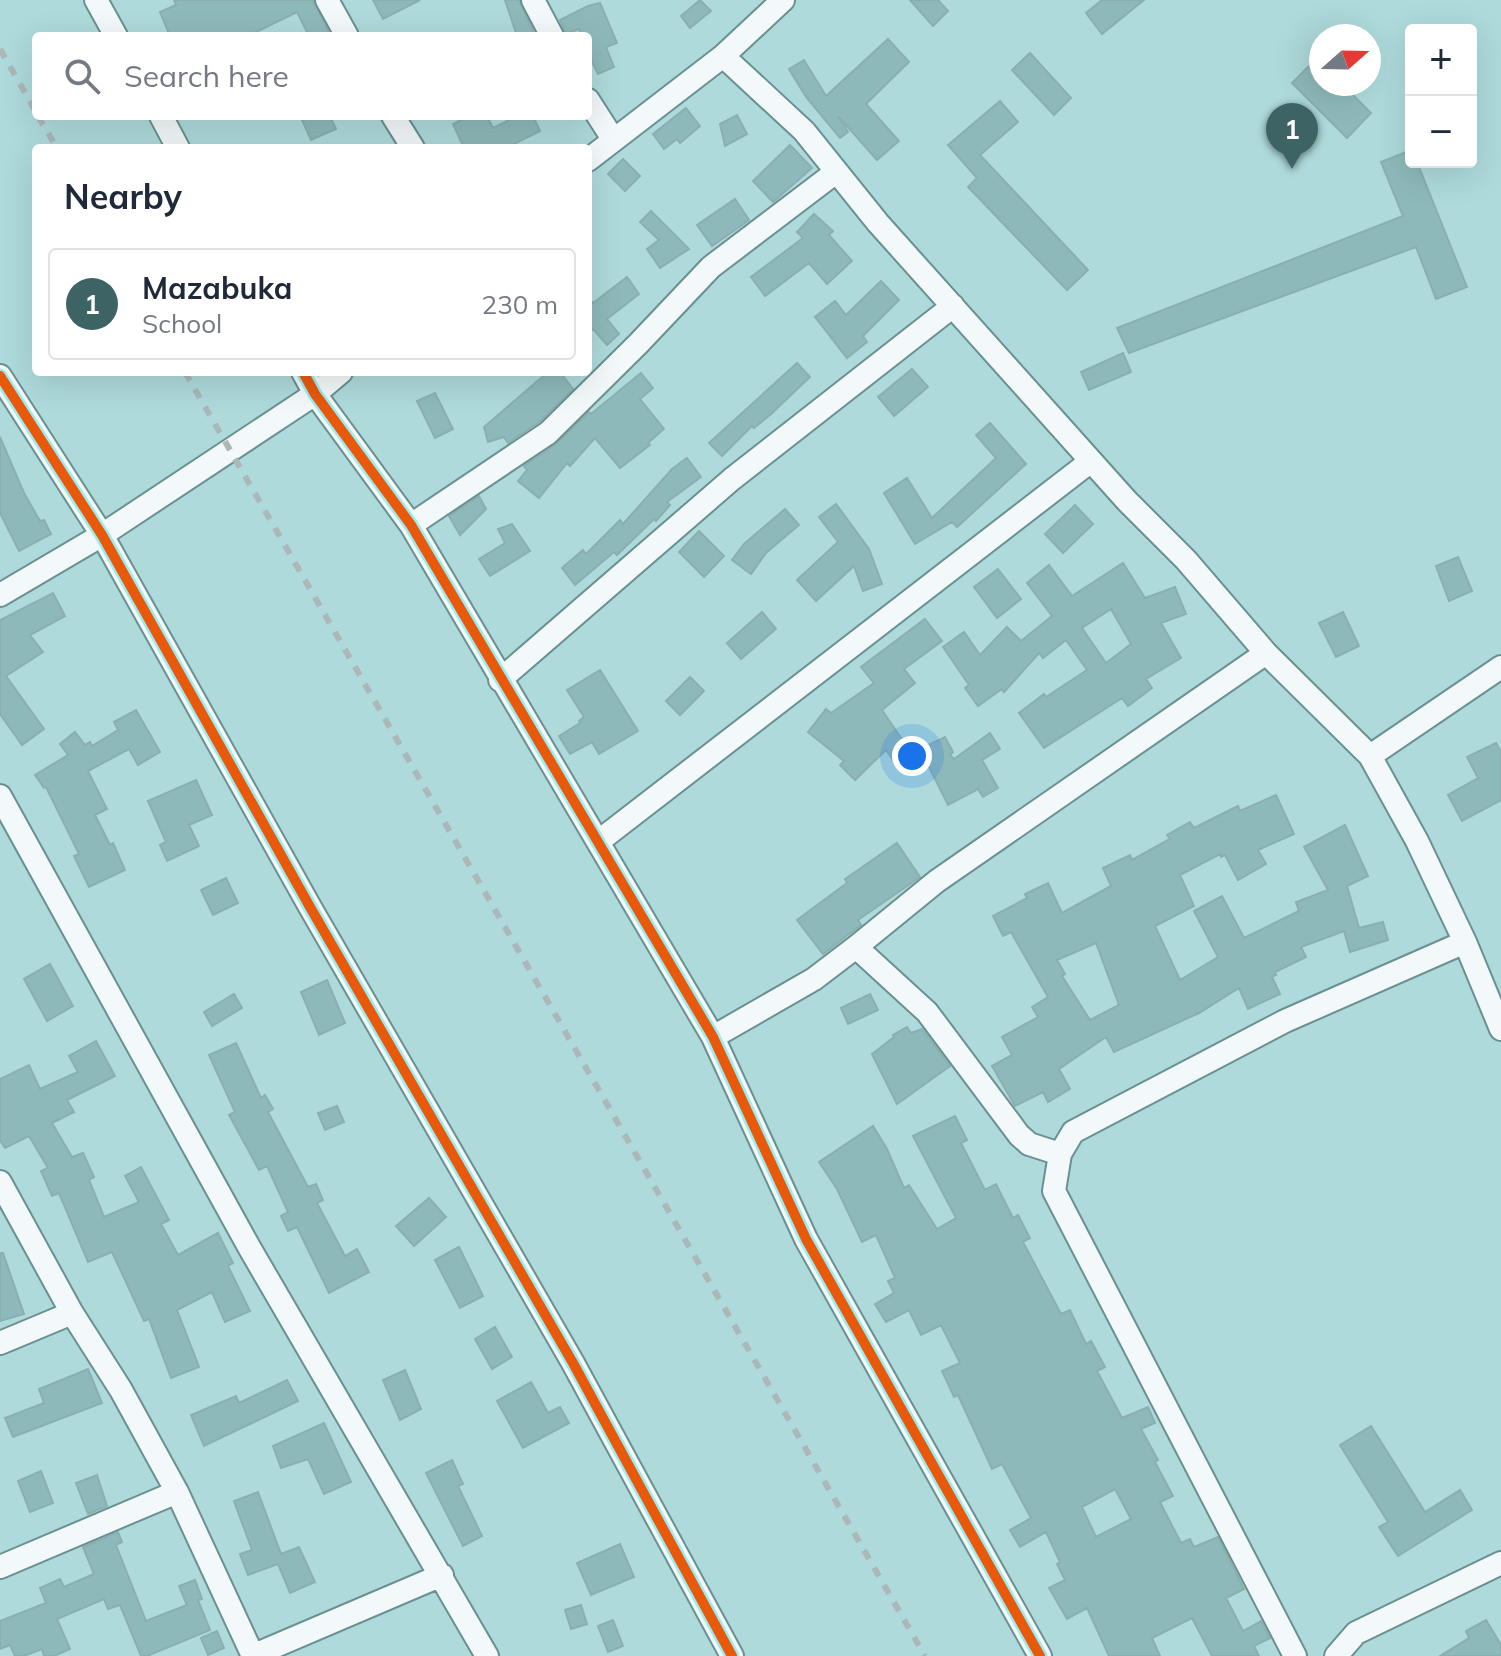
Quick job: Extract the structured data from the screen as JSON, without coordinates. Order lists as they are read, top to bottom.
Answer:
{
  "north": "right",
  "page": {
    "map_buttons": ["+", "−"],
    "search": "Search here",
    "pins": "1",
    "heading": "Nearby",
    "list": [
      {
        "mark": "1",
        "name": "Mazabuka",
        "note": "School",
        "value": "230 m"
      }
    ]
  }
}
